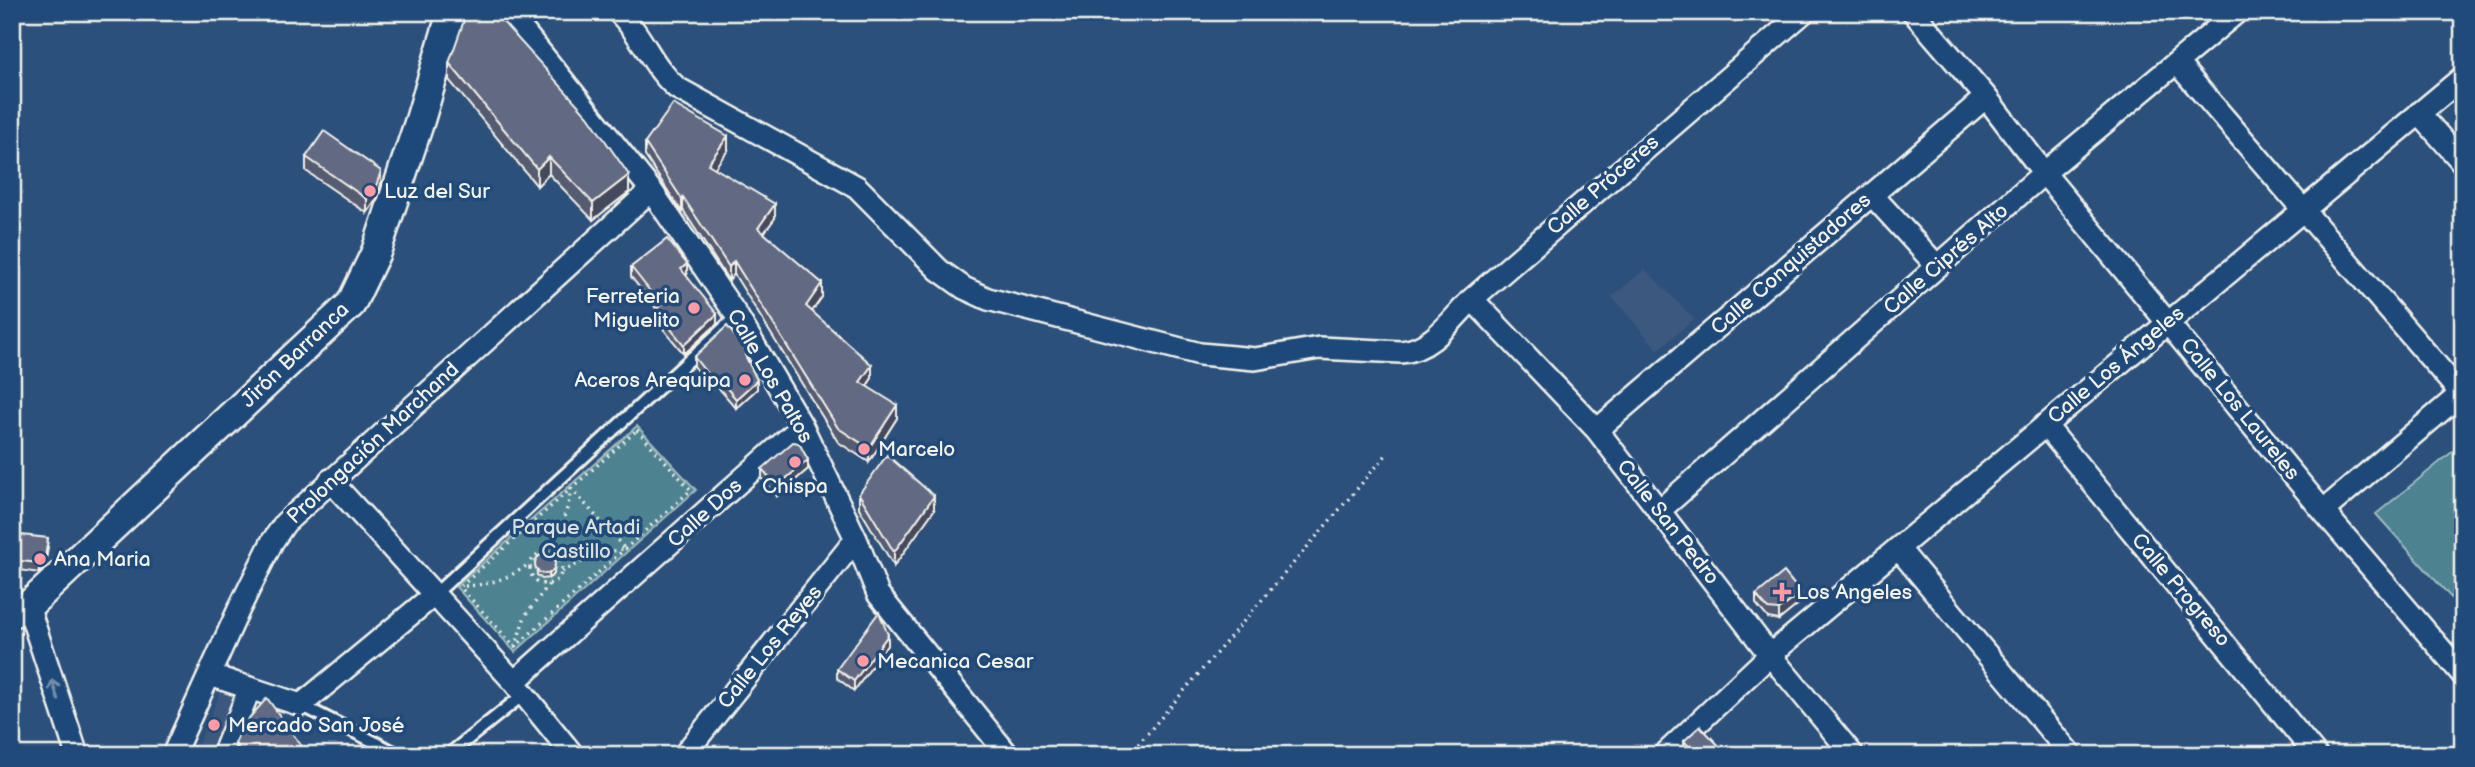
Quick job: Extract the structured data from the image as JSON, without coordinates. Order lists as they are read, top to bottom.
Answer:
{
  "streets": {
    "street": [
      "Calle Próceres",
      "Calle Ciprés Alto",
      "Calle Conquistadores",
      "Jirón Barranca",
      "Calle Los Ángeles",
      "Calle Los Paltos",
      "Calle Los Laureles",
      "Prolongación Marchand",
      "Calle Dos",
      "Calle San Pedro",
      "Calle Progreso",
      "Calle Los Reyes"
    ]
  },
  "crossings": [
    ["Calle Próceres", "Calle San Pedro"],
    ["Calle Ciprés Alto", "Calle Los Laureles"],
    ["Calle Ciprés Alto", "Calle San Pedro"],
    ["Calle Conquistadores", "Calle Los Laureles"],
    ["Calle Conquistadores", "Calle San Pedro"],
    ["Calle Los Ángeles", "Calle Los Laureles"],
    ["Calle Los Ángeles", "Calle San Pedro"],
    ["Calle Los Ángeles", "Calle Progreso"],
    ["Calle Los Paltos", "Prolongación Marchand"],
    ["Calle Los Paltos", "Calle Dos"],
    ["Calle Los Paltos", "Calle Los Reyes"]
  ],
  "parks": ["Parque Artadi Castillo"],
  "places": {
    "other": [
      "Luz del Sur",
      "Ferreteria Miguelito",
      "Aceros Arequipa",
      "Marcelo",
      "Chispa",
      "Ana Maria",
      "Mecanica Cesar",
      "Mercado San José"
    ],
    "health": ["Los Angeles"]
  }
}
